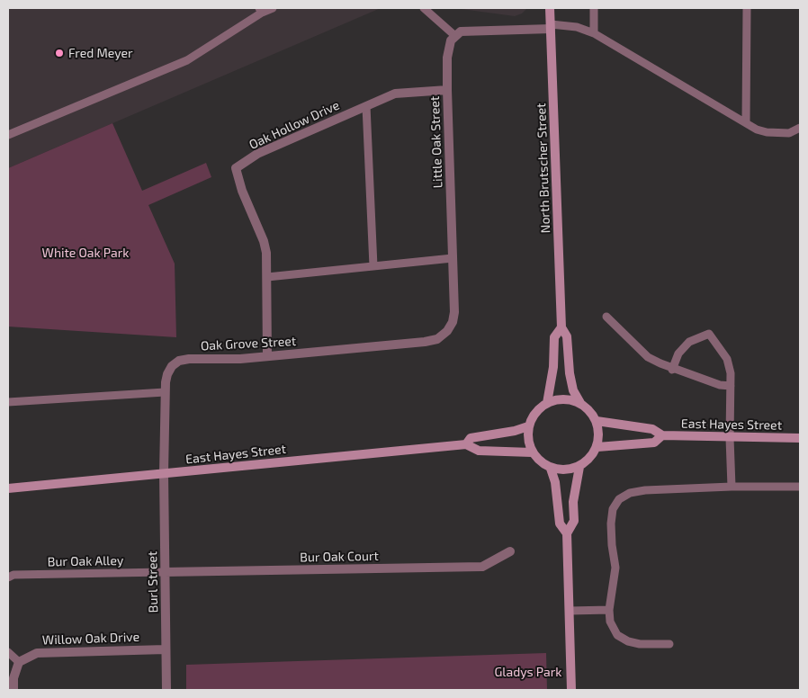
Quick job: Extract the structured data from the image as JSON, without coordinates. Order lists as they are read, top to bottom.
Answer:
{
  "streets": {
    "street": [
      "Oak Hollow Drive",
      "Little Oak Street",
      "North Brutscher Street",
      "Oak Grove Street",
      "East Hayes Street",
      "Bur Oak Court",
      "Burl Street",
      "Willow Oak Drive"
    ],
    "lane": ["Bur Oak Alley"]
  },
  "crossings": [
    ["Oak Hollow Drive", "Little Oak Street"],
    ["Oak Hollow Drive", "Oak Grove Street"],
    ["Little Oak Street", "Oak Grove Street"],
    ["North Brutscher Street", "East Hayes Street"],
    ["Oak Grove Street", "East Hayes Street"],
    ["Oak Grove Street", "Burl Street"],
    ["East Hayes Street", "Burl Street"],
    ["Bur Oak Court", "Bur Oak Alley"],
    ["Bur Oak Court", "Burl Street"],
    ["Bur Oak Alley", "Burl Street"],
    ["Burl Street", "Willow Oak Drive"]
  ],
  "parks": ["White Oak Park", "Gladys Park"],
  "places": ["Fred Meyer"]
}
